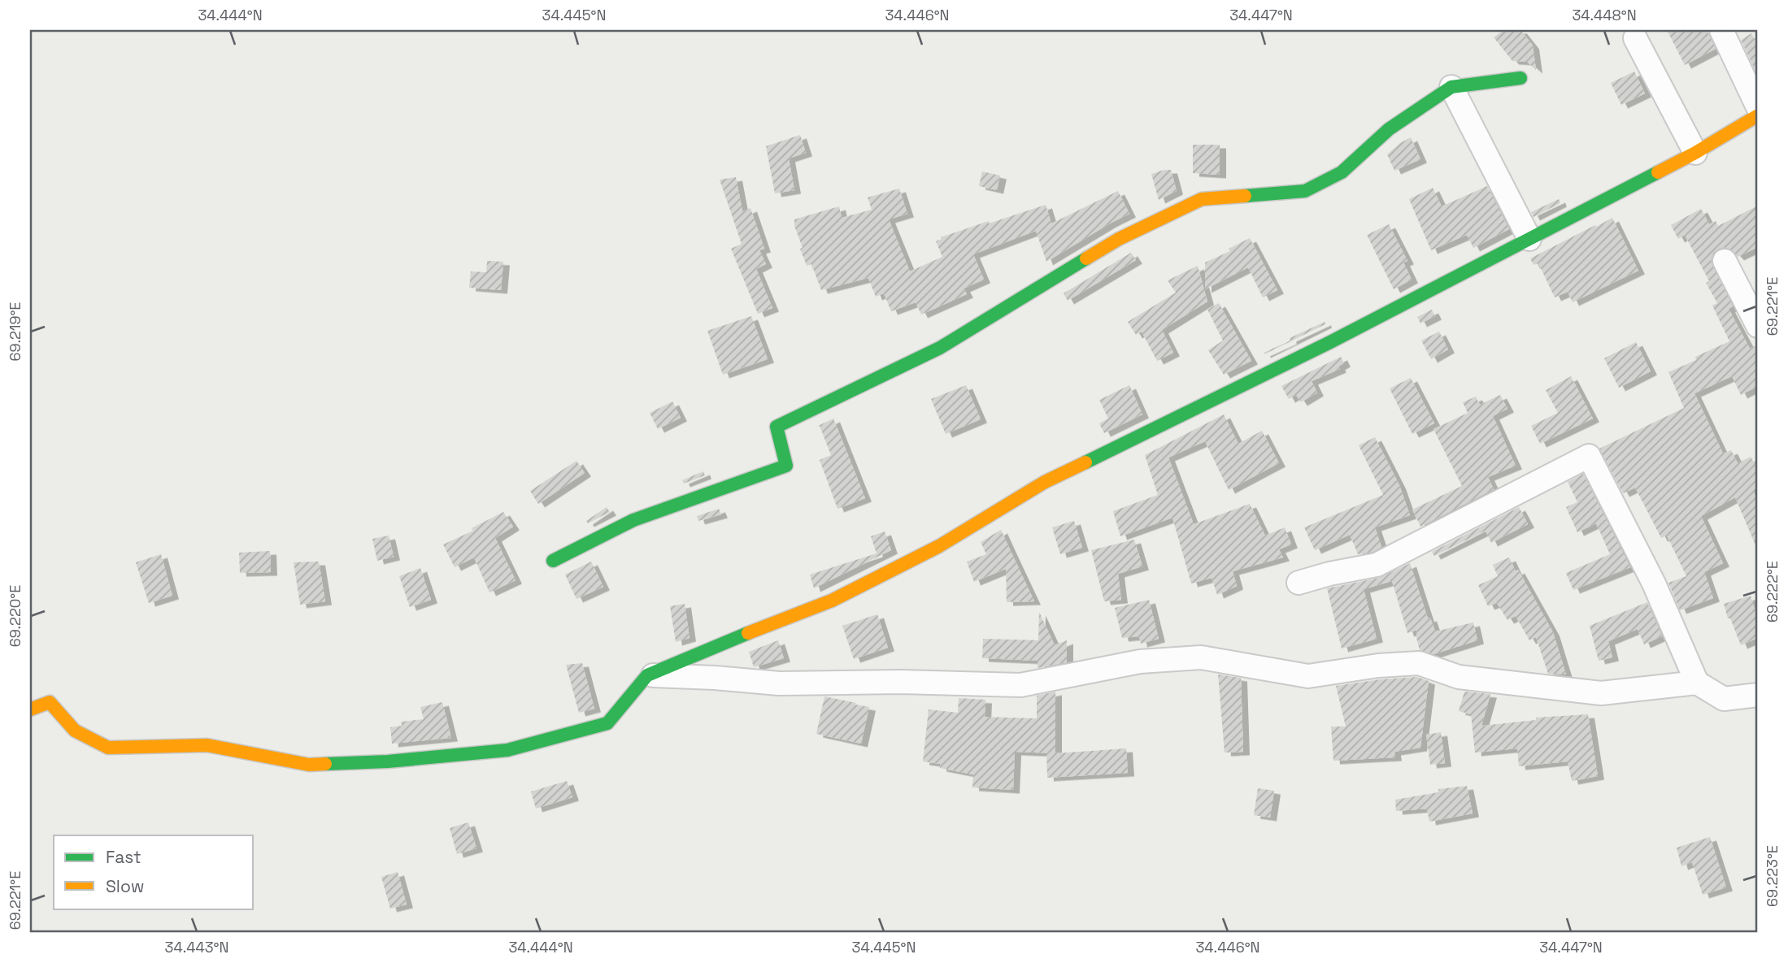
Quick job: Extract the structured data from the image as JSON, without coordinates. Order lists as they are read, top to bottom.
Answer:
{
  "legend": ["Fast", "Slow"],
  "coordinates": [
    "34.444°N",
    "34.445°N",
    "34.446°N",
    "34.447°N",
    "34.448°N",
    "69.221°E",
    "69.219°E",
    "69.222°E",
    "69.220°E",
    "69.223°E",
    "34.443°N"
  ]
}
